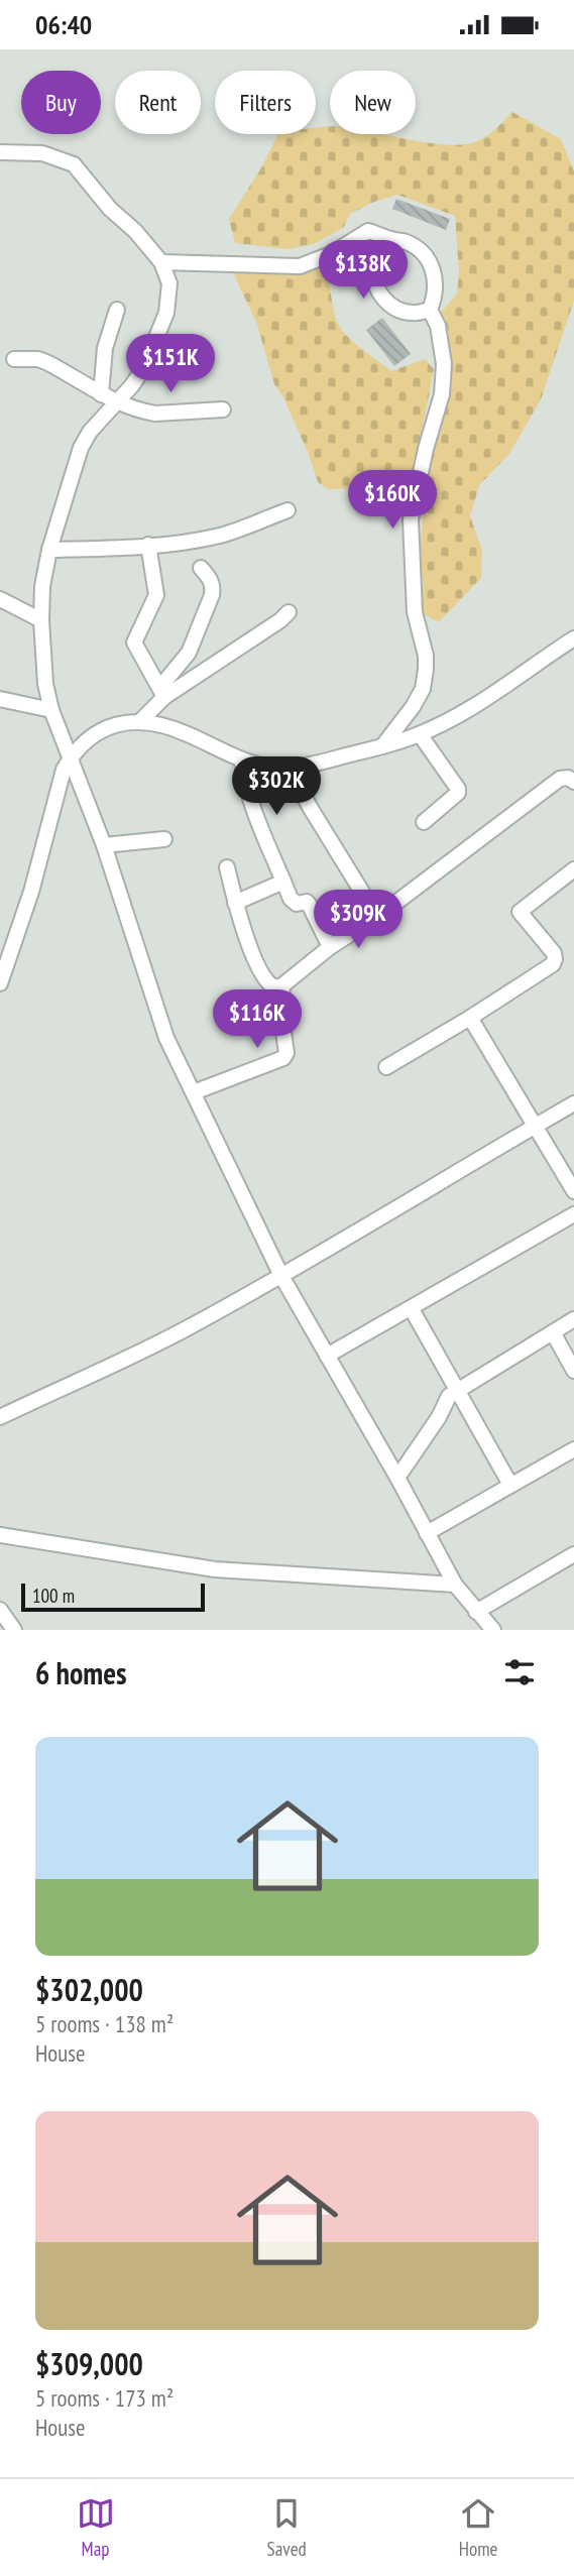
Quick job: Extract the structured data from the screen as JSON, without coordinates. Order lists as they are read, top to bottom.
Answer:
{
  "scale_bar": "100 m",
  "page": {
    "status": "06:40",
    "chip": [
      "Buy",
      "Rent",
      "Filters",
      "New"
    ],
    "price": [
      "$138K",
      "$151K",
      "$160K",
      "$302K",
      "$309K",
      "$116K"
    ],
    "scale": "100 m",
    "heading": "6 homes",
    "list": [
      {
        "name": "$302,000",
        "note": "5 rooms · 138 m² · House"
      },
      {
        "name": "$309,000",
        "note": "5 rooms · 173 m² · House"
      }
    ],
    "tabs": ["Map", "Saved", "Home"]
  }
}
